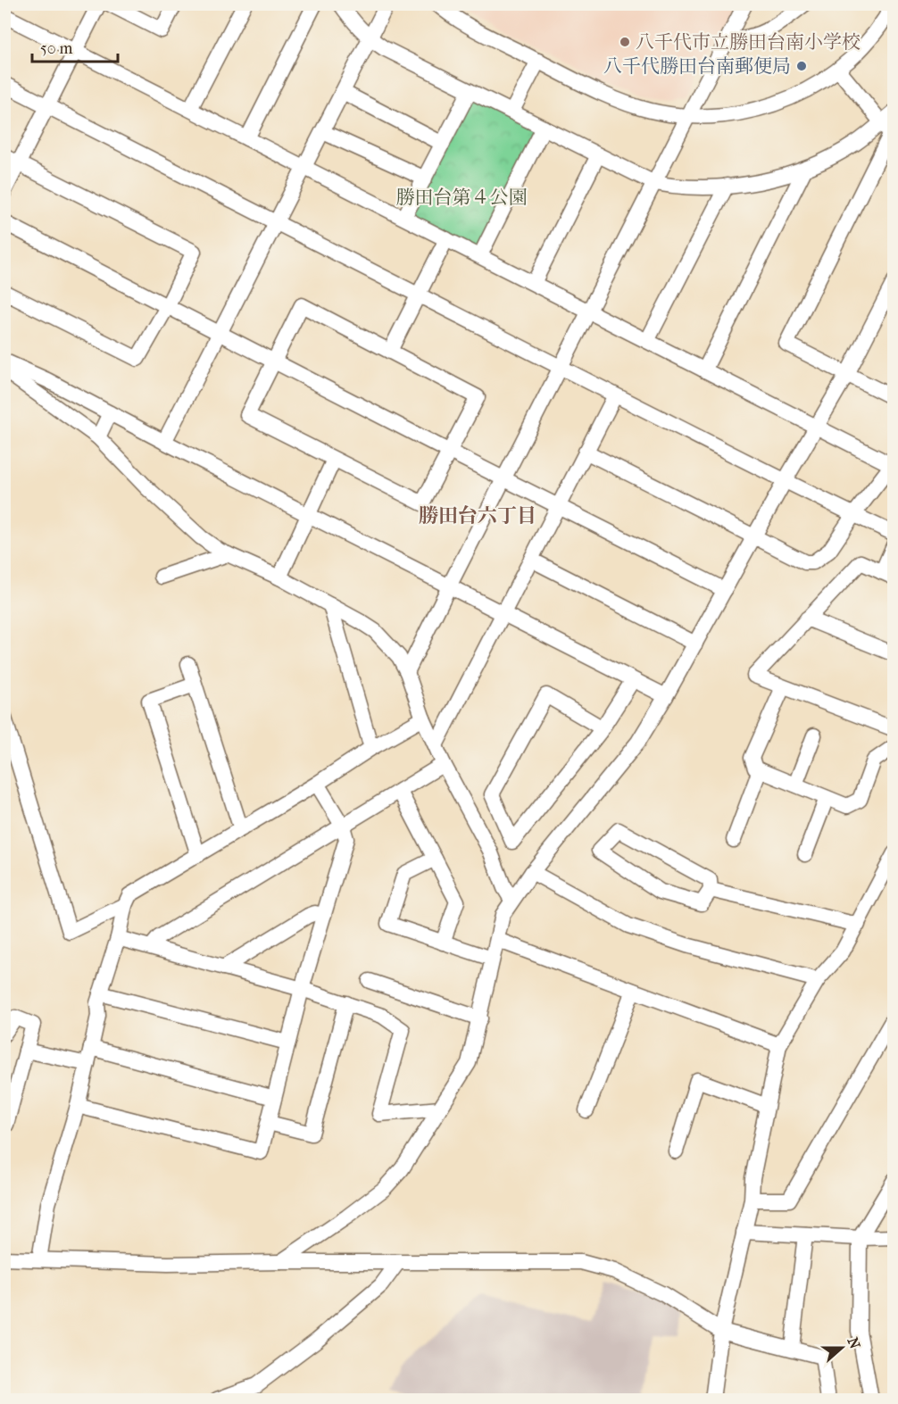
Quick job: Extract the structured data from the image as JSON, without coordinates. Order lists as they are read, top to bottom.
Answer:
{
  "districts": ["勝田台六丁目"],
  "parks": ["勝田台第４公園"],
  "places": ["八千代市立勝田台南小学校", "八千代勝田台南郵便局"],
  "scale_bar": "50 m",
  "north": "right"
}
